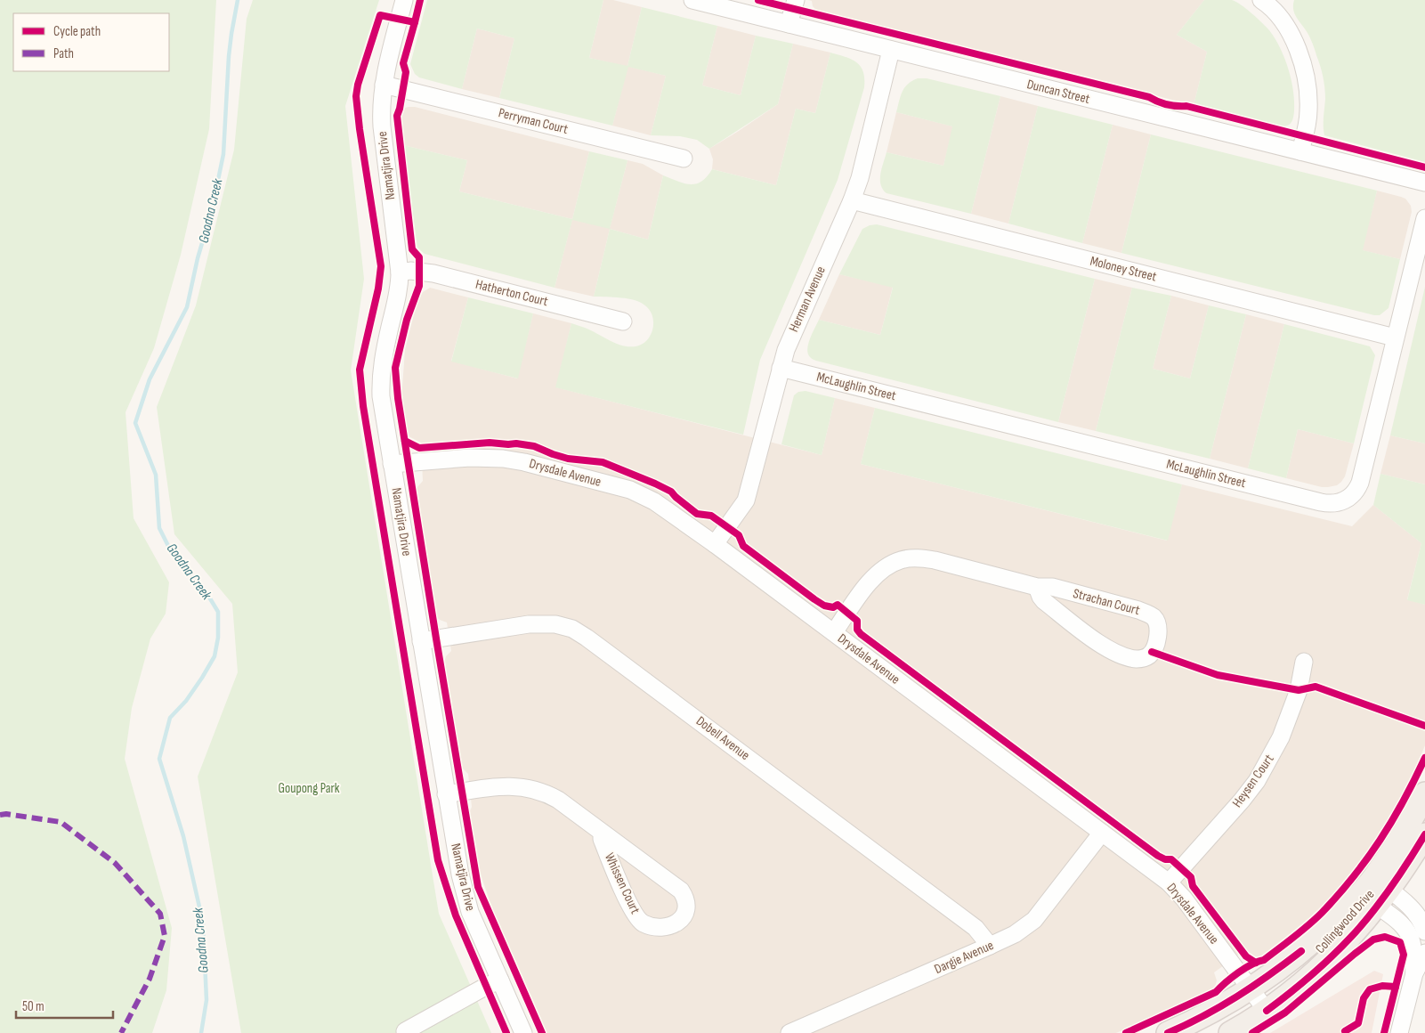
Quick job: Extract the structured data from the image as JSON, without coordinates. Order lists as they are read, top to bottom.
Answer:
{
  "streets": {
    "main road": ["Collingwood Drive"],
    "street": [
      "Duncan Street",
      "Perryman Court",
      "Namatjira Drive",
      "Moloney Street",
      "Hatherton Court",
      "Herman Avenue",
      "McLaughlin Street",
      "Drysdale Avenue",
      "Strachan Court",
      "Dobell Avenue",
      "Heysen Court",
      "Whissen Court",
      "Dargie Avenue"
    ]
  },
  "crossings": [
    ["Duncan Street", "Herman Avenue"],
    ["Perryman Court", "Namatjira Drive"],
    ["Namatjira Drive", "Hatherton Court"],
    ["Namatjira Drive", "Drysdale Avenue"],
    ["Namatjira Drive", "Dobell Avenue"],
    ["Namatjira Drive", "Whissen Court"],
    ["Moloney Street", "Herman Avenue"],
    ["Moloney Street", "McLaughlin Street"],
    ["Herman Avenue", "McLaughlin Street"],
    ["Herman Avenue", "Drysdale Avenue"],
    ["Drysdale Avenue", "Strachan Court"],
    ["Drysdale Avenue", "Heysen Court"],
    ["Drysdale Avenue", "Collingwood Drive"],
    ["Drysdale Avenue", "Dargie Avenue"],
    ["Dobell Avenue", "Dargie Avenue"]
  ],
  "water": ["Goodna Creek"],
  "parks": ["Goupong Park"],
  "legend": ["Cycle path", "Path"],
  "scale_bar": "50 m"
}
